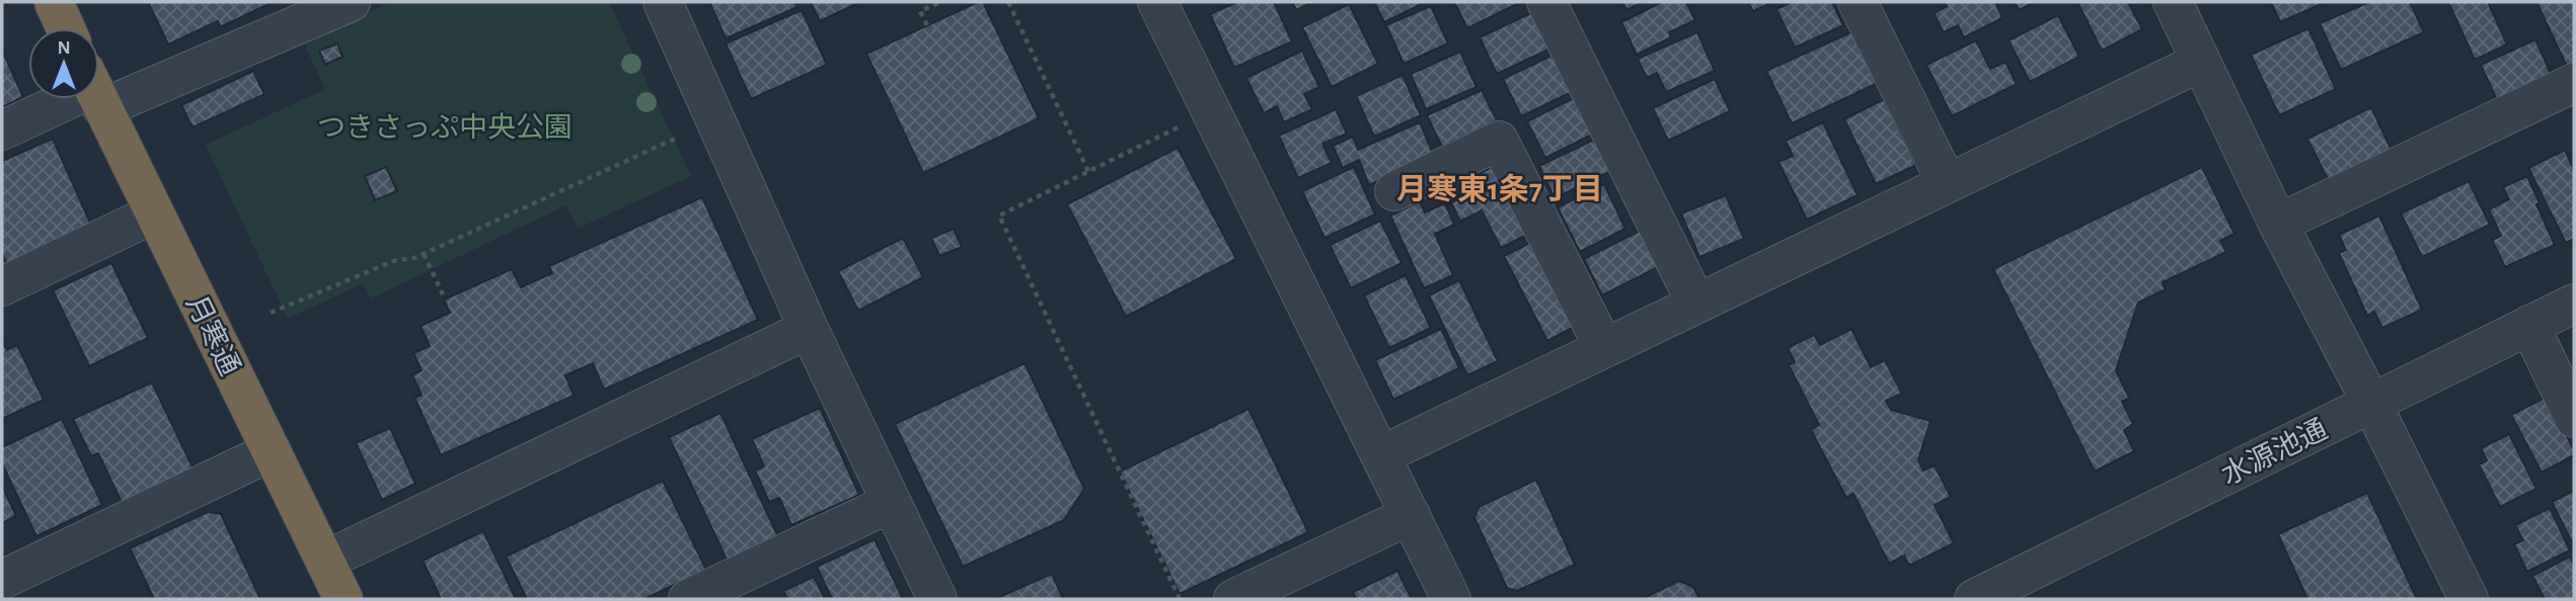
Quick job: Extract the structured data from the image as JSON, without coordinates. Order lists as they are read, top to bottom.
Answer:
{
  "streets": {
    "highway": ["月寒通"],
    "street": ["水源池通"]
  },
  "districts": ["月寒東1条7丁目"],
  "parks": ["つきさっぷ中央公園"],
  "north": "top"
}
